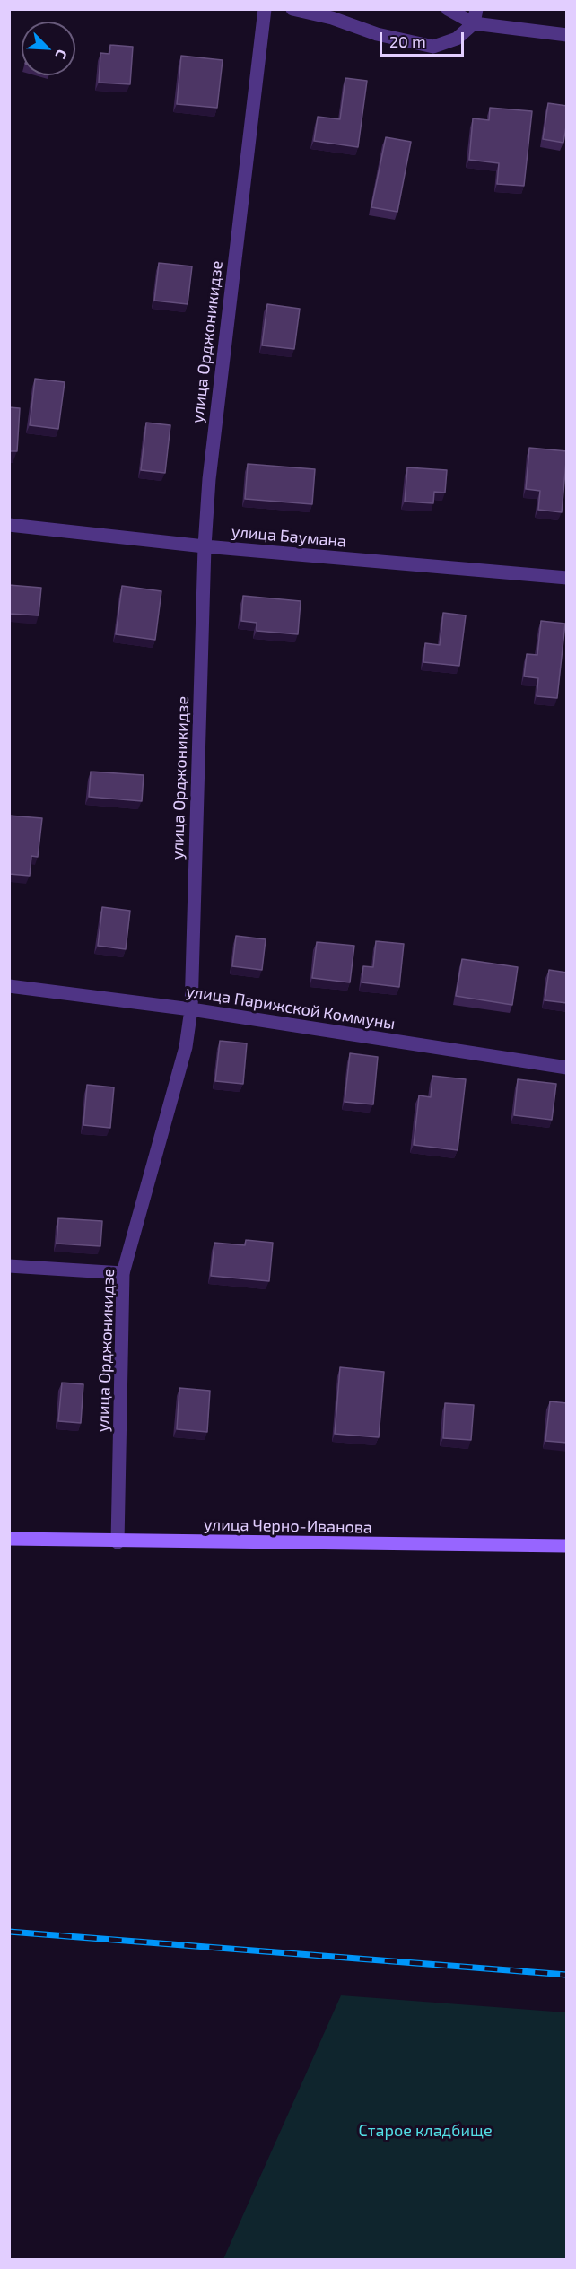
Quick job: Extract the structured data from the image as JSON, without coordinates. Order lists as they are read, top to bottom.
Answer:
{
  "streets": {
    "main road": ["улица Черно-Иванова"],
    "street": ["улица Орджоникидзе", "улица Баумана", "улица Парижской Коммуны"]
  },
  "crossings": [
    ["улица Орджоникидзе", "улица Баумана"],
    ["улица Орджоникидзе", "улица Парижской Коммуны"],
    ["улица Орджоникидзе", "улица Черно-Иванова"]
  ],
  "parks": ["Старое кладбище"],
  "scale_bar": "20 m",
  "north": "bottom right"
}
